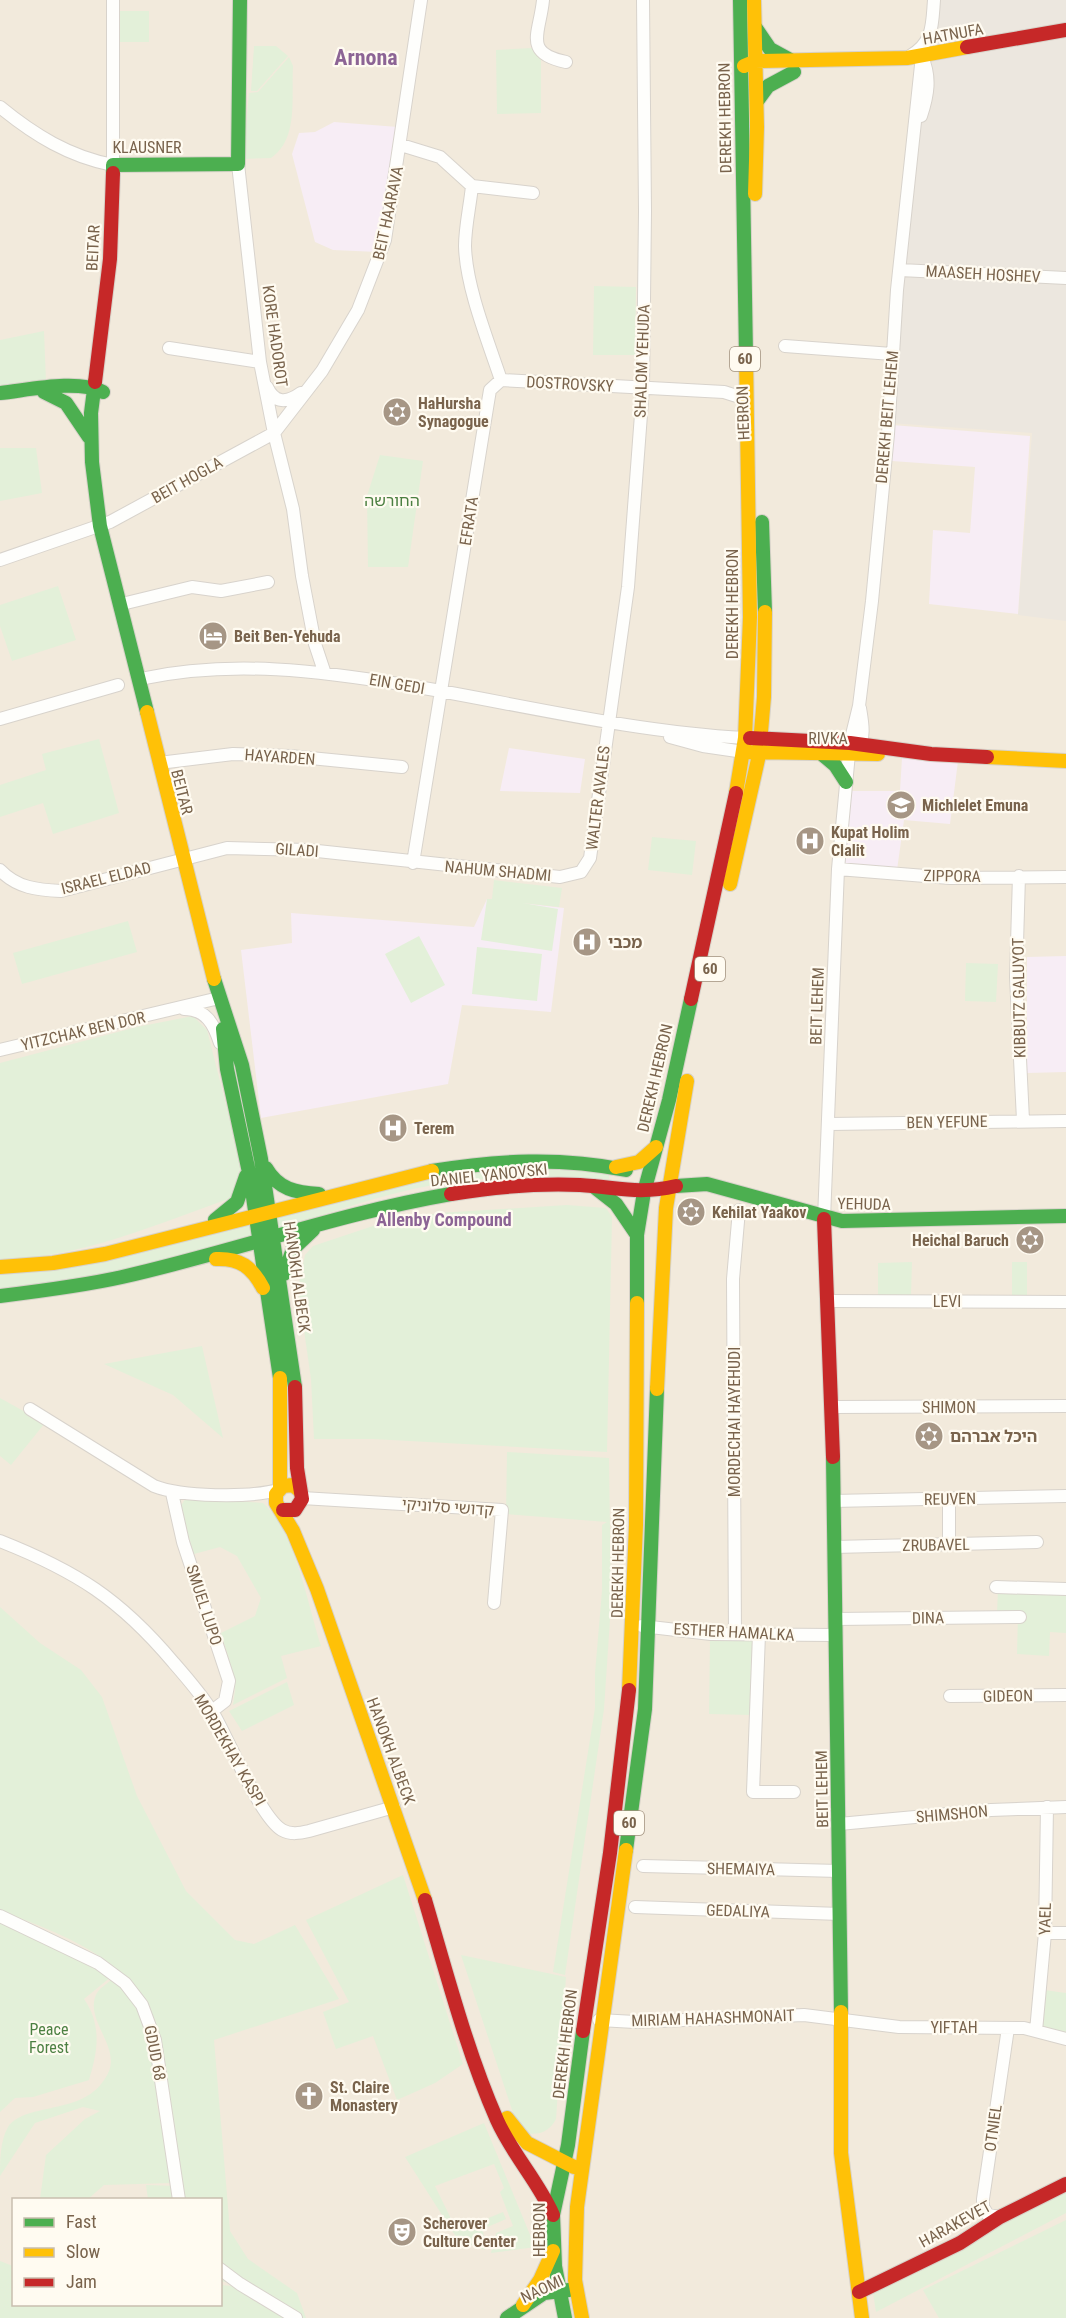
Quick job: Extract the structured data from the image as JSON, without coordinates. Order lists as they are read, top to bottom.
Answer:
{
  "streets": {
    "main road": [
      "HATNUFA",
      "DEREKH HEBRON",
      "KLAUSNER",
      "BEITAR",
      "KORE HADOROT",
      "60",
      "HEBRON",
      "RIVKA",
      "BEIT LEHEM",
      "DANIEL YANOVSKI",
      "YEHUDA",
      "HANOKH ALBECK",
      "HARAKEVET",
      "NAOMI"
    ],
    "street": [
      "BEIT HAARAVA",
      "MAASEH HOSHEV",
      "SHALOM YEHUDA",
      "DOSTROVSKY",
      "DEREKH BEIT LEHEM",
      "BEIT HOGLA",
      "EFRATA",
      "EIN GEDI",
      "HAYARDEN",
      "WALTER AVALES",
      "GILADI",
      "NAHUM SHADMI",
      "ZIPPORA",
      "ISRAEL ELDAD",
      "KIBBUTZ GALUYOT",
      "YITZCHAK BEN DOR",
      "BEN YEFUNE",
      "LEVI",
      "SHIMON",
      "MORDECHAI HAYEHUDI",
      "REUVEN",
      "קדושי סלוניקי",
      "ZRUBAVEL",
      "SMUEL LUPO",
      "DINA",
      "ESTHER HAMALKA",
      "GIDEON",
      "MORDEKHAY KASPI",
      "SHIMSHON",
      "SHEMAIYA",
      "GEDALIYA",
      "YAEL",
      "MIRIAM HAHASHMONAIT",
      "YIFTAH",
      "GDUD 68",
      "OTNIEL"
    ]
  },
  "crossings": [
    ["HATNUFA", "DEREKH HEBRON"],
    ["HATNUFA", "HEBRON"],
    ["HATNUFA", "DEREKH BEIT LEHEM"],
    ["DEREKH HEBRON", "60"],
    ["DEREKH HEBRON", "DOSTROVSKY"],
    ["DEREKH HEBRON", "HEBRON"],
    ["DEREKH HEBRON", "EIN GEDI"],
    ["DEREKH HEBRON", "RIVKA"],
    ["DEREKH HEBRON", "DANIEL YANOVSKI"],
    ["DEREKH HEBRON", "YEHUDA"],
    ["DEREKH HEBRON", "HANOKH ALBECK"],
    ["DEREKH HEBRON", "ESTHER HAMALKA"],
    ["DEREKH HEBRON", "MIRIAM HAHASHMONAIT"],
    ["KLAUSNER", "BEITAR"],
    ["KLAUSNER", "KORE HADOROT"],
    ["BEIT HAARAVA", "KORE HADOROT"],
    ["BEIT HAARAVA", "BEIT HOGLA"],
    ["BEITAR", "BEIT HOGLA"],
    ["BEITAR", "EIN GEDI"],
    ["BEITAR", "HAYARDEN"],
    ["BEITAR", "GILADI"],
    ["BEITAR", "ISRAEL ELDAD"],
    ["BEITAR", "YITZCHAK BEN DOR"],
    ["BEITAR", "DANIEL YANOVSKI"],
    ["BEITAR", "HANOKH ALBECK"],
    ["MAASEH HOSHEV", "DEREKH BEIT LEHEM"],
    ["KORE HADOROT", "BEIT HOGLA"],
    ["KORE HADOROT", "EIN GEDI"],
    ["60", "HEBRON"],
    ["60", "HANOKH ALBECK"],
    ["60", "NAOMI"],
    ["SHALOM YEHUDA", "DOSTROVSKY"],
    ["SHALOM YEHUDA", "EIN GEDI"],
    ["SHALOM YEHUDA", "WALTER AVALES"],
    ["DOSTROVSKY", "EFRATA"],
    ["HEBRON", "RIVKA"],
    ["HEBRON", "HANOKH ALBECK"],
    ["HEBRON", "NAOMI"],
    ["DEREKH BEIT LEHEM", "RIVKA"],
    ["DEREKH BEIT LEHEM", "BEIT LEHEM"],
    ["EFRATA", "EIN GEDI"],
    ["EFRATA", "GILADI"],
    ["EFRATA", "NAHUM SHADMI"],
    ["EIN GEDI", "RIVKA"],
    ["EIN GEDI", "WALTER AVALES"],
    ["RIVKA", "BEIT LEHEM"],
    ["WALTER AVALES", "NAHUM SHADMI"],
    ["GILADI", "NAHUM SHADMI"],
    ["GILADI", "ISRAEL ELDAD"],
    ["ZIPPORA", "KIBBUTZ GALUYOT"],
    ["ZIPPORA", "BEIT LEHEM"],
    ["KIBBUTZ GALUYOT", "BEN YEFUNE"],
    ["BEIT LEHEM", "BEN YEFUNE"],
    ["BEIT LEHEM", "YEHUDA"],
    ["BEIT LEHEM", "LEVI"],
    ["BEIT LEHEM", "SHIMON"],
    ["BEIT LEHEM", "REUVEN"],
    ["BEIT LEHEM", "ZRUBAVEL"],
    ["BEIT LEHEM", "DINA"],
    ["BEIT LEHEM", "ESTHER HAMALKA"],
    ["BEIT LEHEM", "SHIMSHON"],
    ["BEIT LEHEM", "SHEMAIYA"],
    ["BEIT LEHEM", "GEDALIYA"],
    ["BEIT LEHEM", "MIRIAM HAHASHMONAIT"],
    ["BEIT LEHEM", "YIFTAH"],
    ["BEIT LEHEM", "HARAKEVET"],
    ["DANIEL YANOVSKI", "YEHUDA"],
    ["DANIEL YANOVSKI", "HANOKH ALBECK"],
    ["HANOKH ALBECK", "קדושי סלוניקי"],
    ["HANOKH ALBECK", "MORDEKHAY KASPI"],
    ["MORDECHAI HAYEHUDI", "ESTHER HAMALKA"],
    ["SMUEL LUPO", "MORDEKHAY KASPI"],
    ["SHIMSHON", "YAEL"],
    ["YAEL", "YIFTAH"],
    ["MIRIAM HAHASHMONAIT", "YIFTAH"],
    ["YIFTAH", "OTNIEL"],
    ["OTNIEL", "HARAKEVET"]
  ],
  "districts": ["Arnona", "Allenby Compound"],
  "parks": ["החורשה", "Peace Forest"],
  "places": {
    "synagogue": [
      "HaHursha Synagogue",
      "Kehilat Yaakov",
      "Heichal Baruch",
      "היכל אברהם"
    ],
    "hotel": ["Beit Ben-Yehuda"],
    "school or university": ["Michlelet Emuna"],
    "hospital": ["Kupat Holim Clalit", "מכבי", "Terem"],
    "church": ["St. Claire Monastery"],
    "theatre": ["Scherover Culture Center"]
  },
  "legend": ["Fast", "Slow", "Jam"]
}
